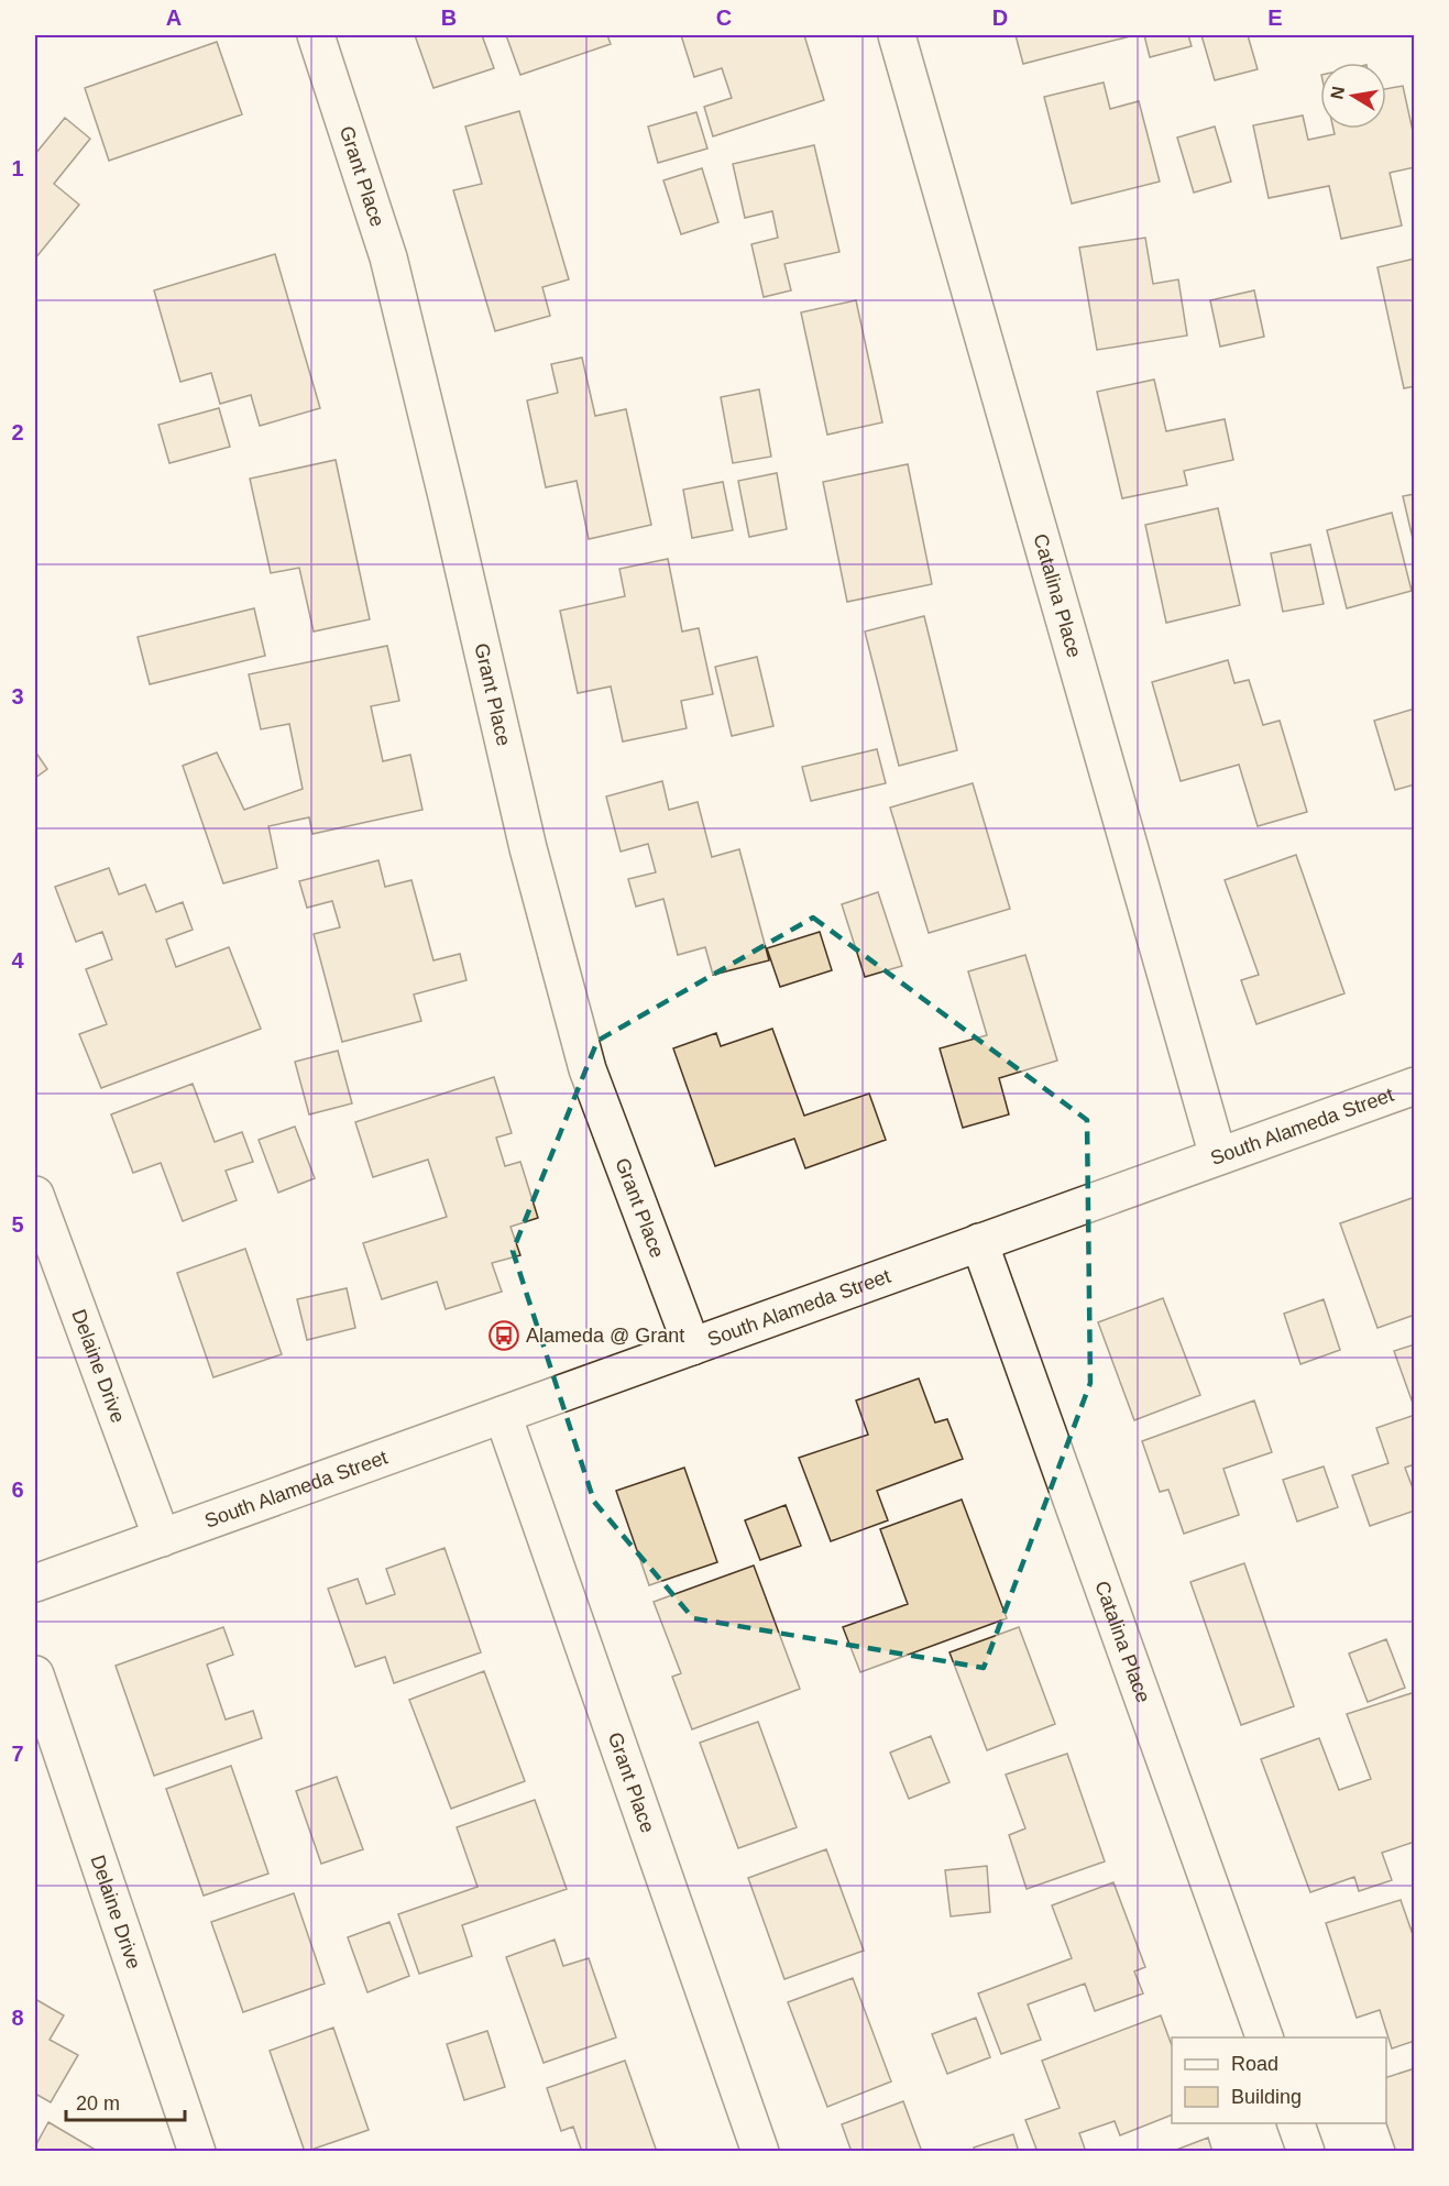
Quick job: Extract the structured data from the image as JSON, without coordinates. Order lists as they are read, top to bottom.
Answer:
{
  "streets": {
    "street": [
      "Grant Place",
      "Catalina Place",
      "South Alameda Street",
      "Delaine Drive"
    ]
  },
  "crossings": [
    ["Grant Place", "South Alameda Street"],
    ["Catalina Place", "South Alameda Street"],
    ["South Alameda Street", "Delaine Drive"]
  ],
  "places": {
    "bus stop": ["Alameda @ Grant"]
  },
  "legend": ["Road", "Building"],
  "scale_bar": "20 m",
  "north": "left",
  "grid": {
    "columns": [
      "A",
      "B",
      "C",
      "D",
      "E"
    ],
    "rows": [
      "1",
      "2",
      "3",
      "4",
      "5",
      "6",
      "7",
      "8"
    ]
  }
}
